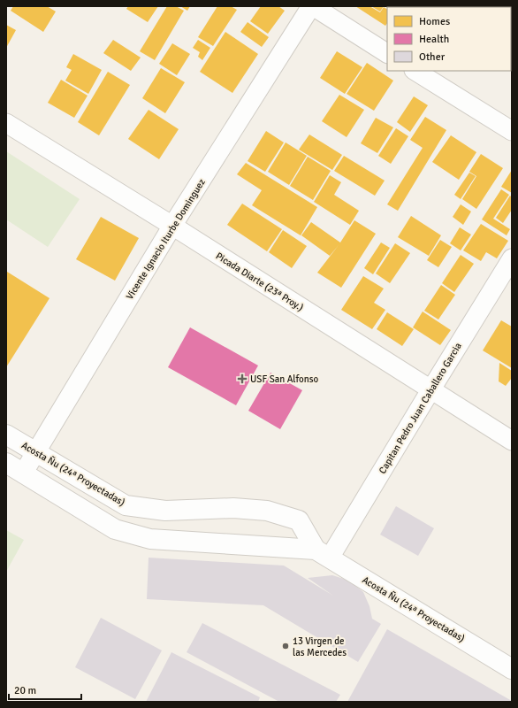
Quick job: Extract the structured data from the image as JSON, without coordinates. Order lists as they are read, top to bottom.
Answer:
{
  "streets": {
    "street": [
      "Vicente Ignacio Iturbe Dominguez",
      "Picada Diarte (23ª Proy.)",
      "Capitan Pedro Juan Caballero Garcia",
      "Acosta Ñu (24ª Proyectadas)"
    ]
  },
  "crossings": [
    ["Vicente Ignacio Iturbe Dominguez", "Picada Diarte (23ª Proy.)"],
    ["Vicente Ignacio Iturbe Dominguez", "Acosta Ñu (24ª Proyectadas)"],
    ["Picada Diarte (23ª Proy.)", "Capitan Pedro Juan Caballero Garcia"],
    ["Capitan Pedro Juan Caballero Garcia", "Acosta Ñu (24ª Proyectadas)"]
  ],
  "places": {
    "health": ["USF San Alfonso"],
    "other": ["13 Virgen de las Mercedes"]
  },
  "legend": ["Homes", "Health", "Other"],
  "scale_bar": "20 m"
}
